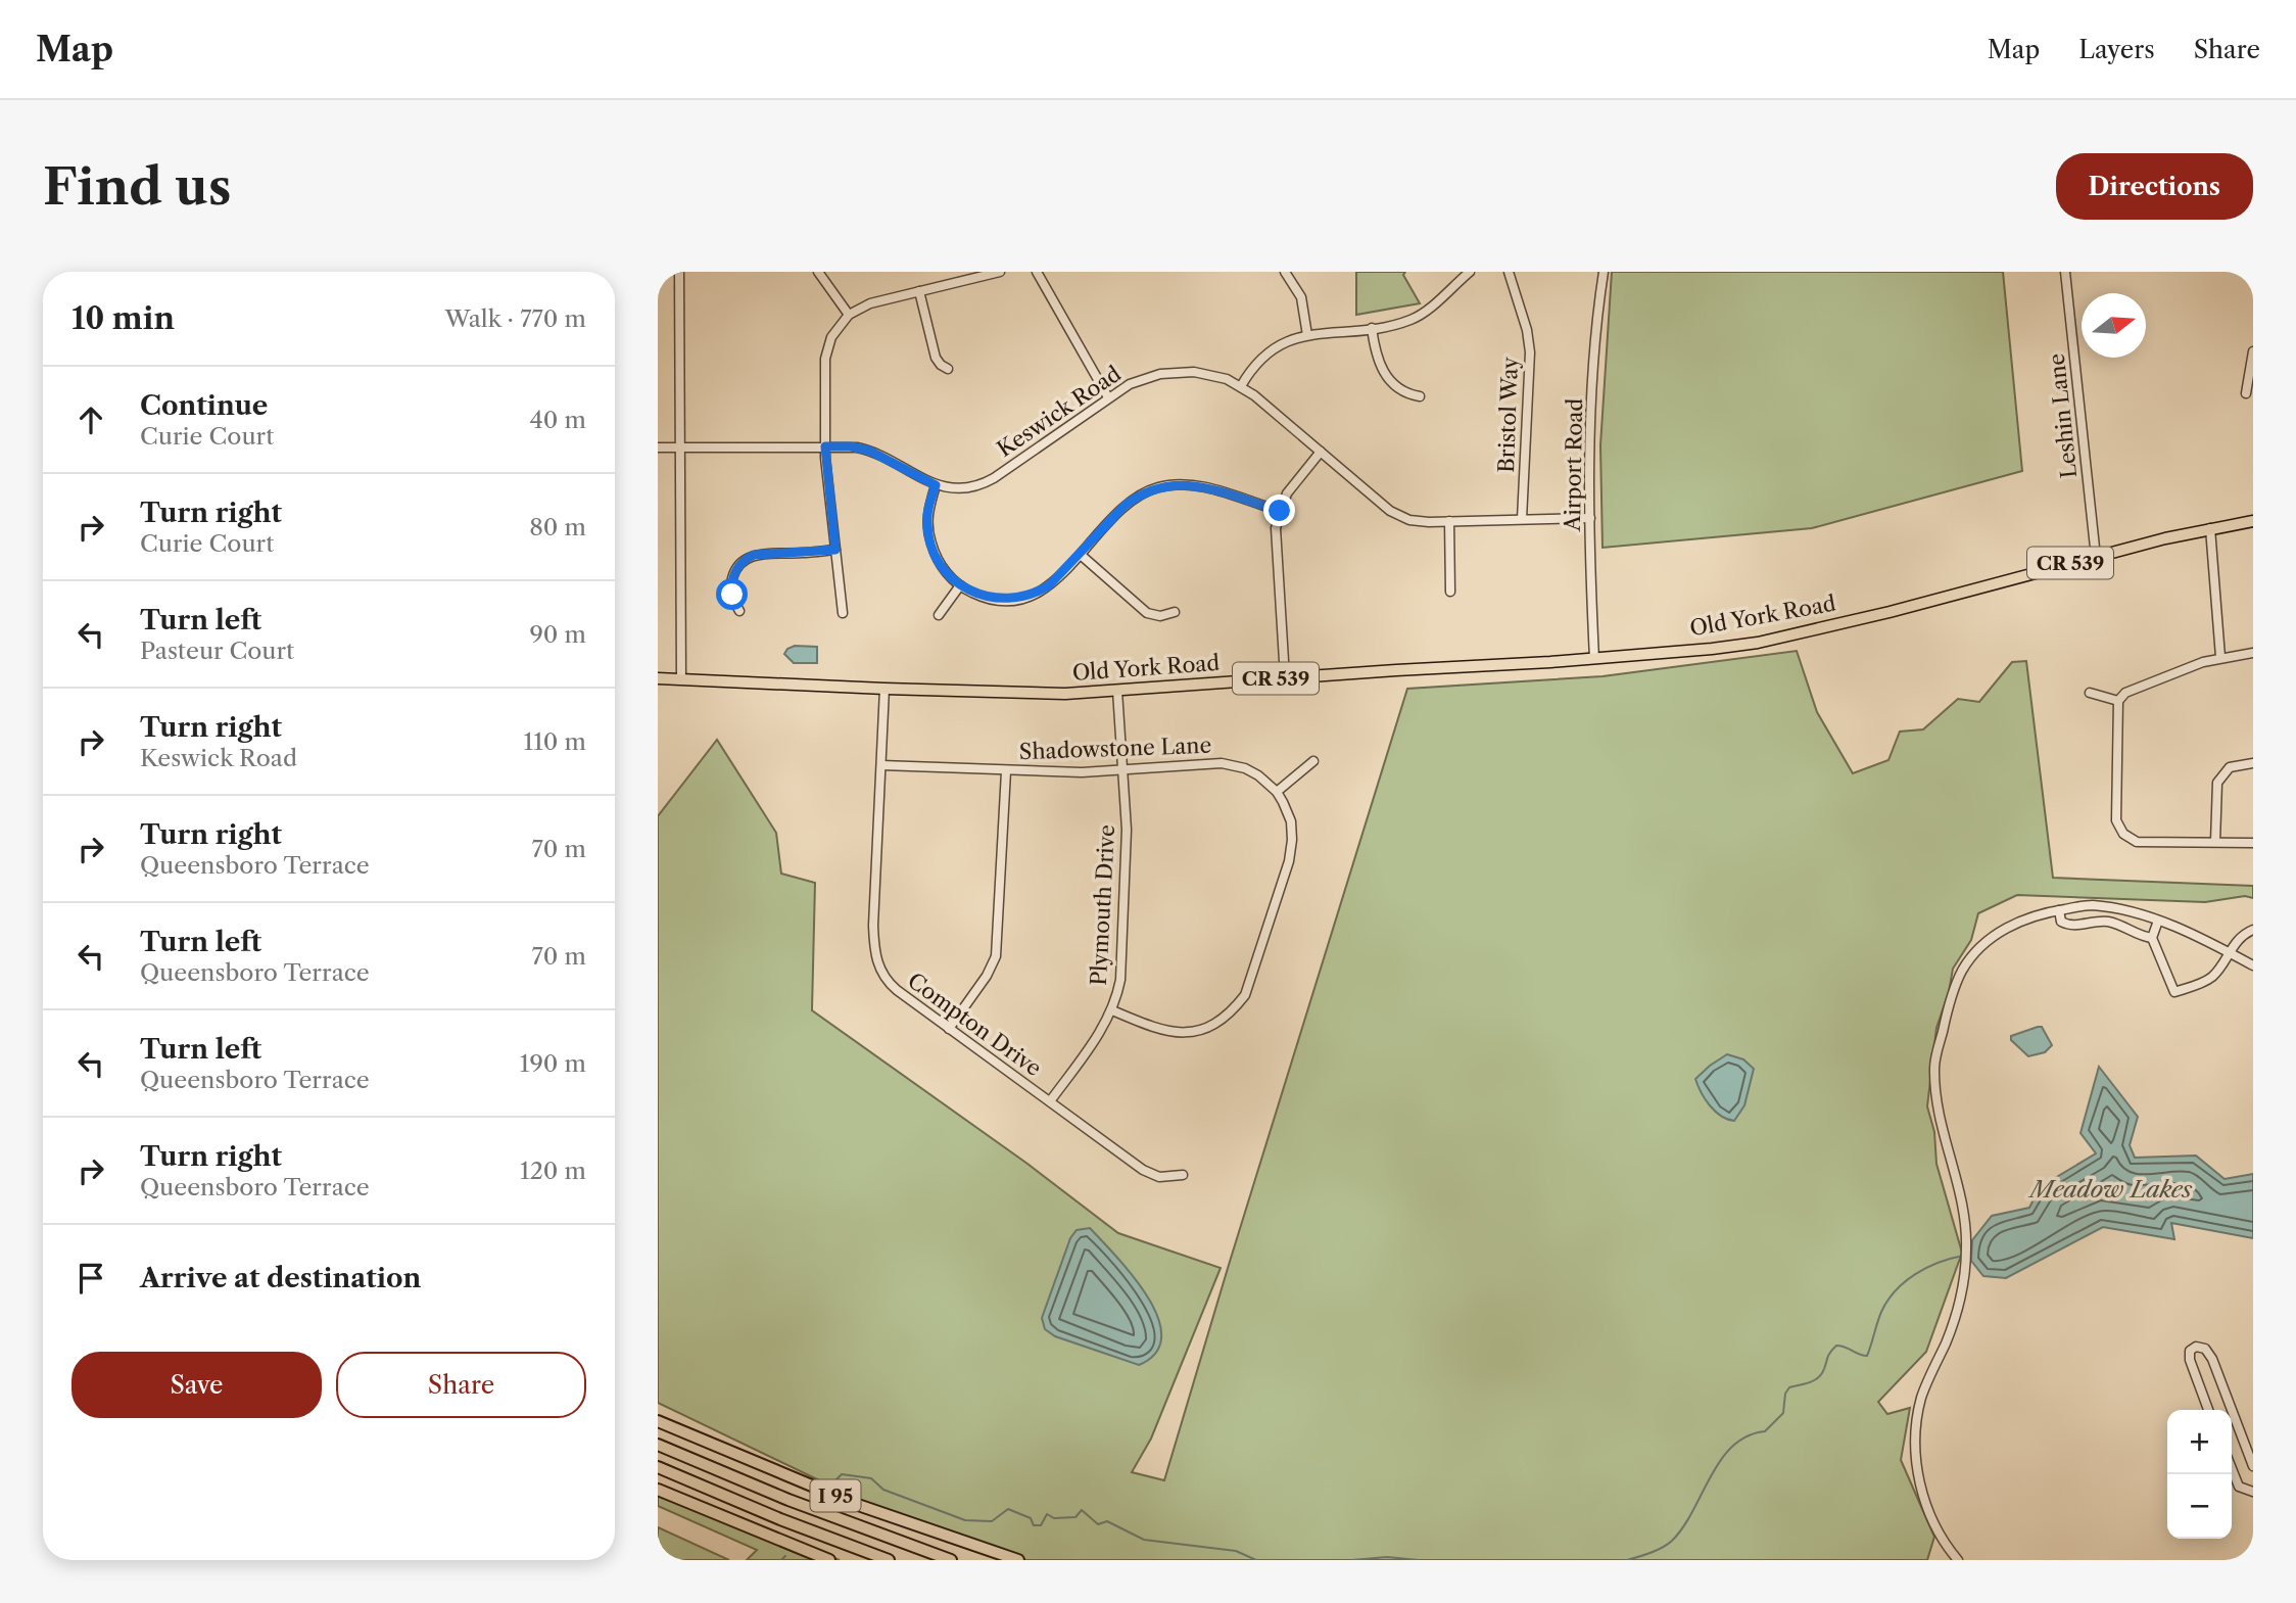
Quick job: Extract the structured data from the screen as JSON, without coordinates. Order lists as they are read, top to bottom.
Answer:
{
  "streets": {
    "highway": ["I 95"],
    "main road": ["CR 539", "Old York Road"],
    "street": [
      "Keswick Road",
      "Bristol Way",
      "Leshin Lane",
      "Airport Road",
      "Shadowstone Lane",
      "Plymouth Drive",
      "Compton Drive"
    ]
  },
  "crossings": [
    ["Keswick Road", "Bristol Way"],
    ["Keswick Road", "Airport Road"],
    ["Leshin Lane", "CR 539"],
    ["Leshin Lane", "Old York Road"],
    ["Airport Road", "Old York Road"],
    ["CR 539", "Old York Road"],
    ["Old York Road", "Plymouth Drive"],
    ["Old York Road", "Compton Drive"],
    ["Shadowstone Lane", "Plymouth Drive"],
    ["Shadowstone Lane", "Compton Drive"],
    ["Plymouth Drive", "Compton Drive"]
  ],
  "water": ["Meadow Lakes"],
  "north": "right",
  "page": {
    "header": "Map",
    "nav": ["Map", "Layers", "Share"],
    "buttons": [
      "Directions",
      ["Save", "Share"]
    ],
    "title": "Find us",
    "heading": ["10 min", "Walk · 770 m"],
    "list": [
      ["Continue", "Curie Court", "40 m"],
      ["Turn right", "Curie Court", "80 m"],
      ["Turn left", "Pasteur Court", "90 m"],
      ["Turn right", "Keswick Road", "110 m"],
      ["Turn right", "Queensboro Terrace", "70 m"],
      ["Turn left", "Queensboro Terrace", "70 m"],
      ["Turn left", "Queensboro Terrace", "190 m"],
      ["Turn right", "Queensboro Terrace", "120 m"],
      "Arrive at destination"
    ],
    "map_buttons": ["+", "−"]
  }
}
